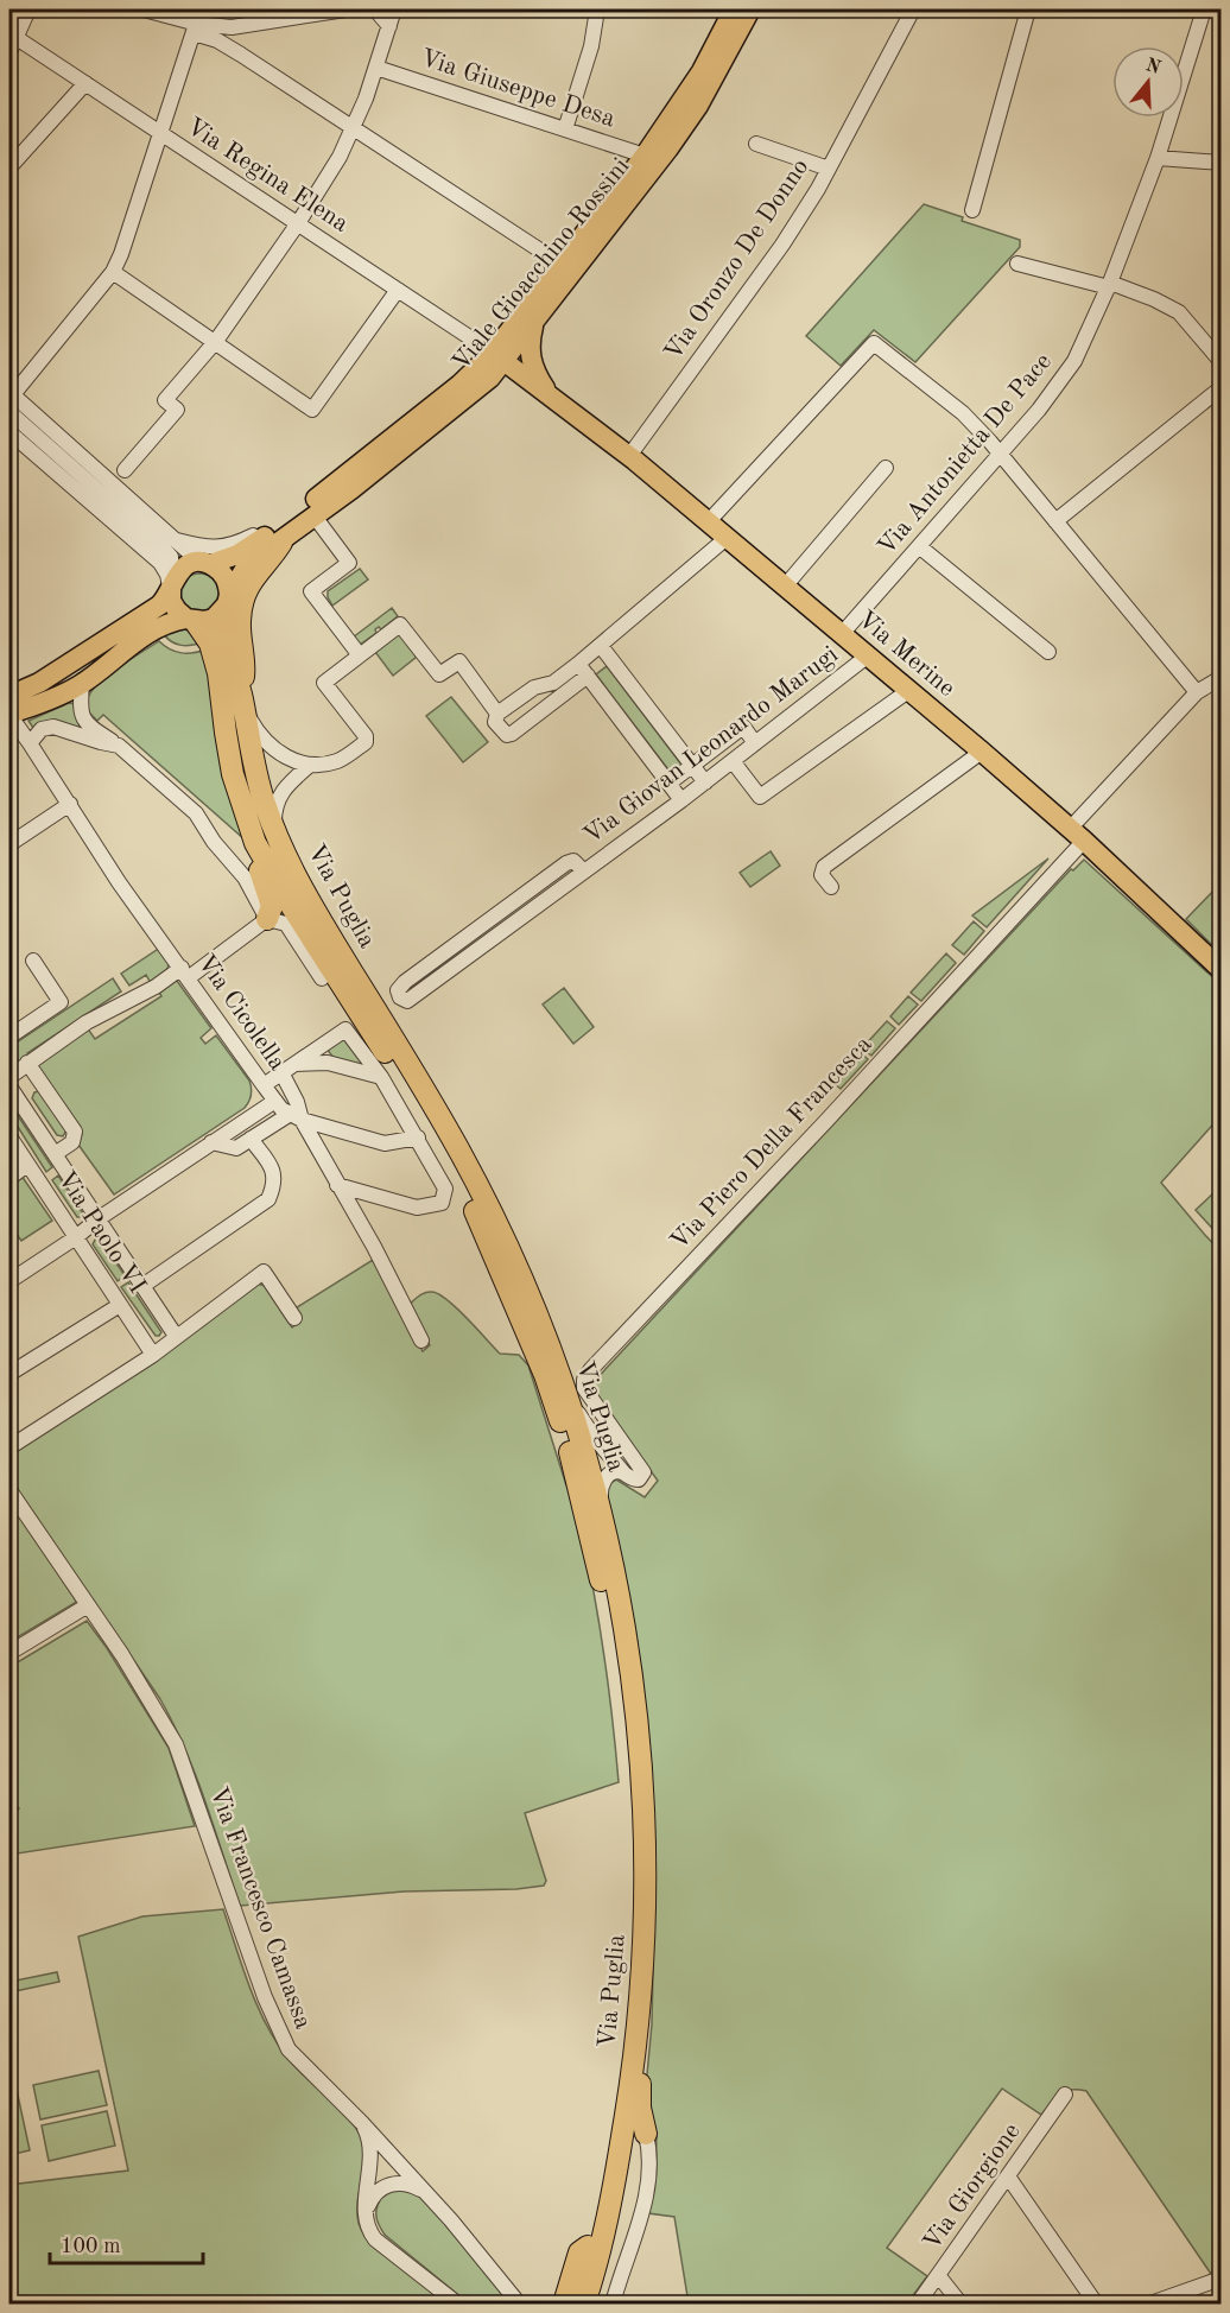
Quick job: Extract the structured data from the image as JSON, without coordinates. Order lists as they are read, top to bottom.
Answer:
{
  "streets": {
    "highway": ["Via Puglia"],
    "main road": ["Viale Gioacchino Rossini", "Via Merine"],
    "street": [
      "Via Giuseppe Desa",
      "Via Regina Elena",
      "Via Oronzo De Donno",
      "Via Antonietta De Pace",
      "Via Giovan Leonardo Marugi",
      "Via Cicolella",
      "Via Piero Della Francesca",
      "Via Paolo VI",
      "Via Francesco Camassa",
      "Via Giorgione"
    ]
  },
  "crossings": [
    ["Via Giuseppe Desa", "Viale Gioacchino Rossini"],
    ["Via Regina Elena", "Viale Gioacchino Rossini"],
    ["Via Regina Elena", "Via Merine"],
    ["Via Oronzo De Donno", "Via Merine"],
    ["Viale Gioacchino Rossini", "Via Merine"],
    ["Viale Gioacchino Rossini", "Via Puglia"],
    ["Via Antonietta De Pace", "Via Merine"],
    ["Via Merine", "Via Giovan Leonardo Marugi"],
    ["Via Merine", "Via Piero Della Francesca"],
    ["Via Puglia", "Via Piero Della Francesca"]
  ],
  "scale_bar": "100 m",
  "north": "top"
}
